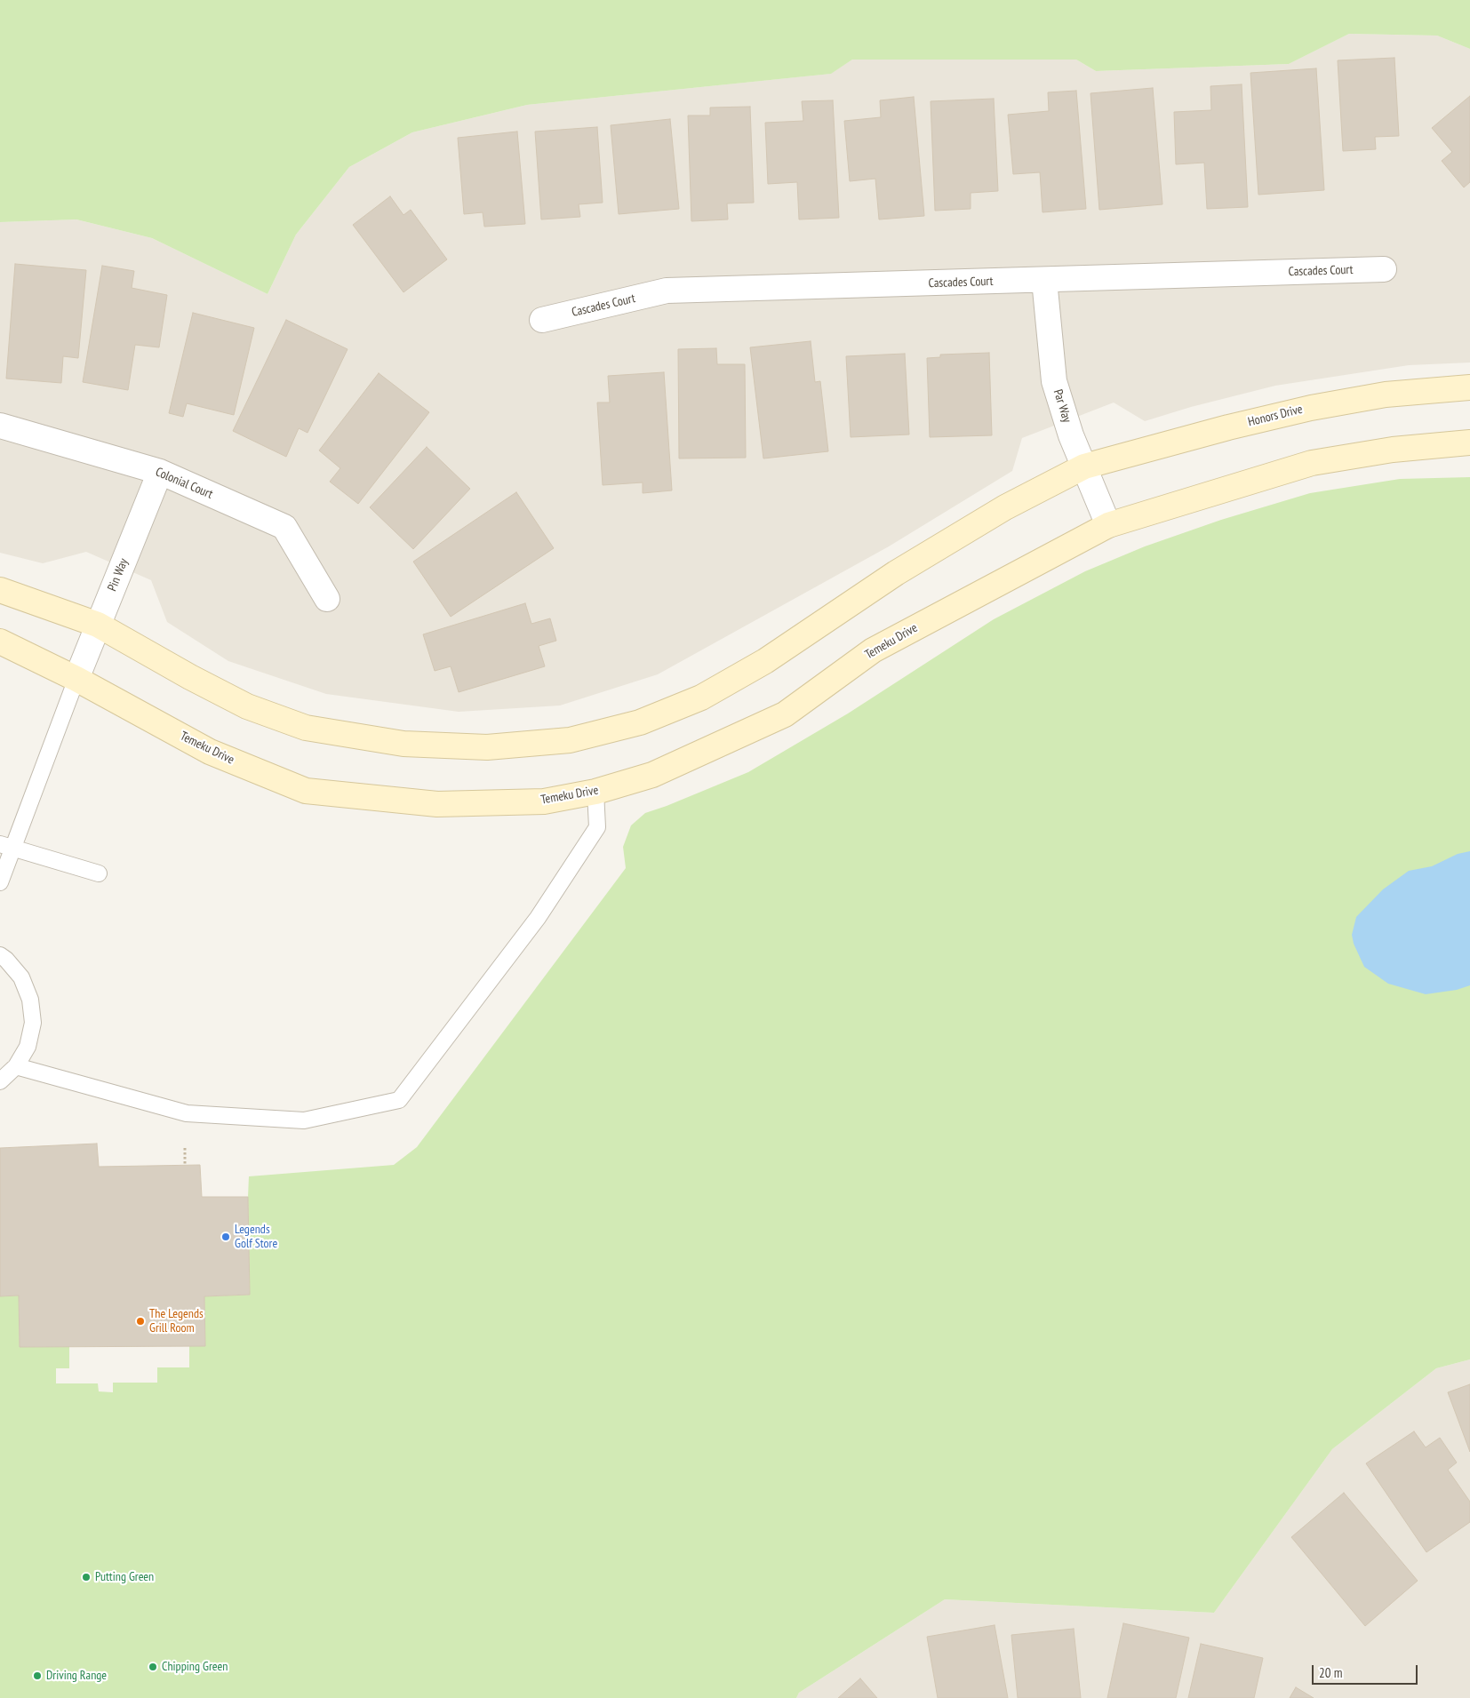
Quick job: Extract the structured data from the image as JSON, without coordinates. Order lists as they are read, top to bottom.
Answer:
{
  "streets": {
    "street": [
      "Cascades Court",
      "Par Way",
      "Honors Drive",
      "Colonial Court",
      "Pin Way",
      "Temeku Drive"
    ]
  },
  "crossings": [
    ["Cascades Court", "Par Way"],
    ["Par Way", "Honors Drive"],
    ["Par Way", "Temeku Drive"],
    ["Colonial Court", "Pin Way"],
    ["Pin Way", "Temeku Drive"]
  ],
  "places": [
    "Legends Golf Store",
    "The Legends Grill Room",
    "Putting Green",
    "Chipping Green",
    "Driving Range"
  ],
  "scale_bar": "20 m"
}
